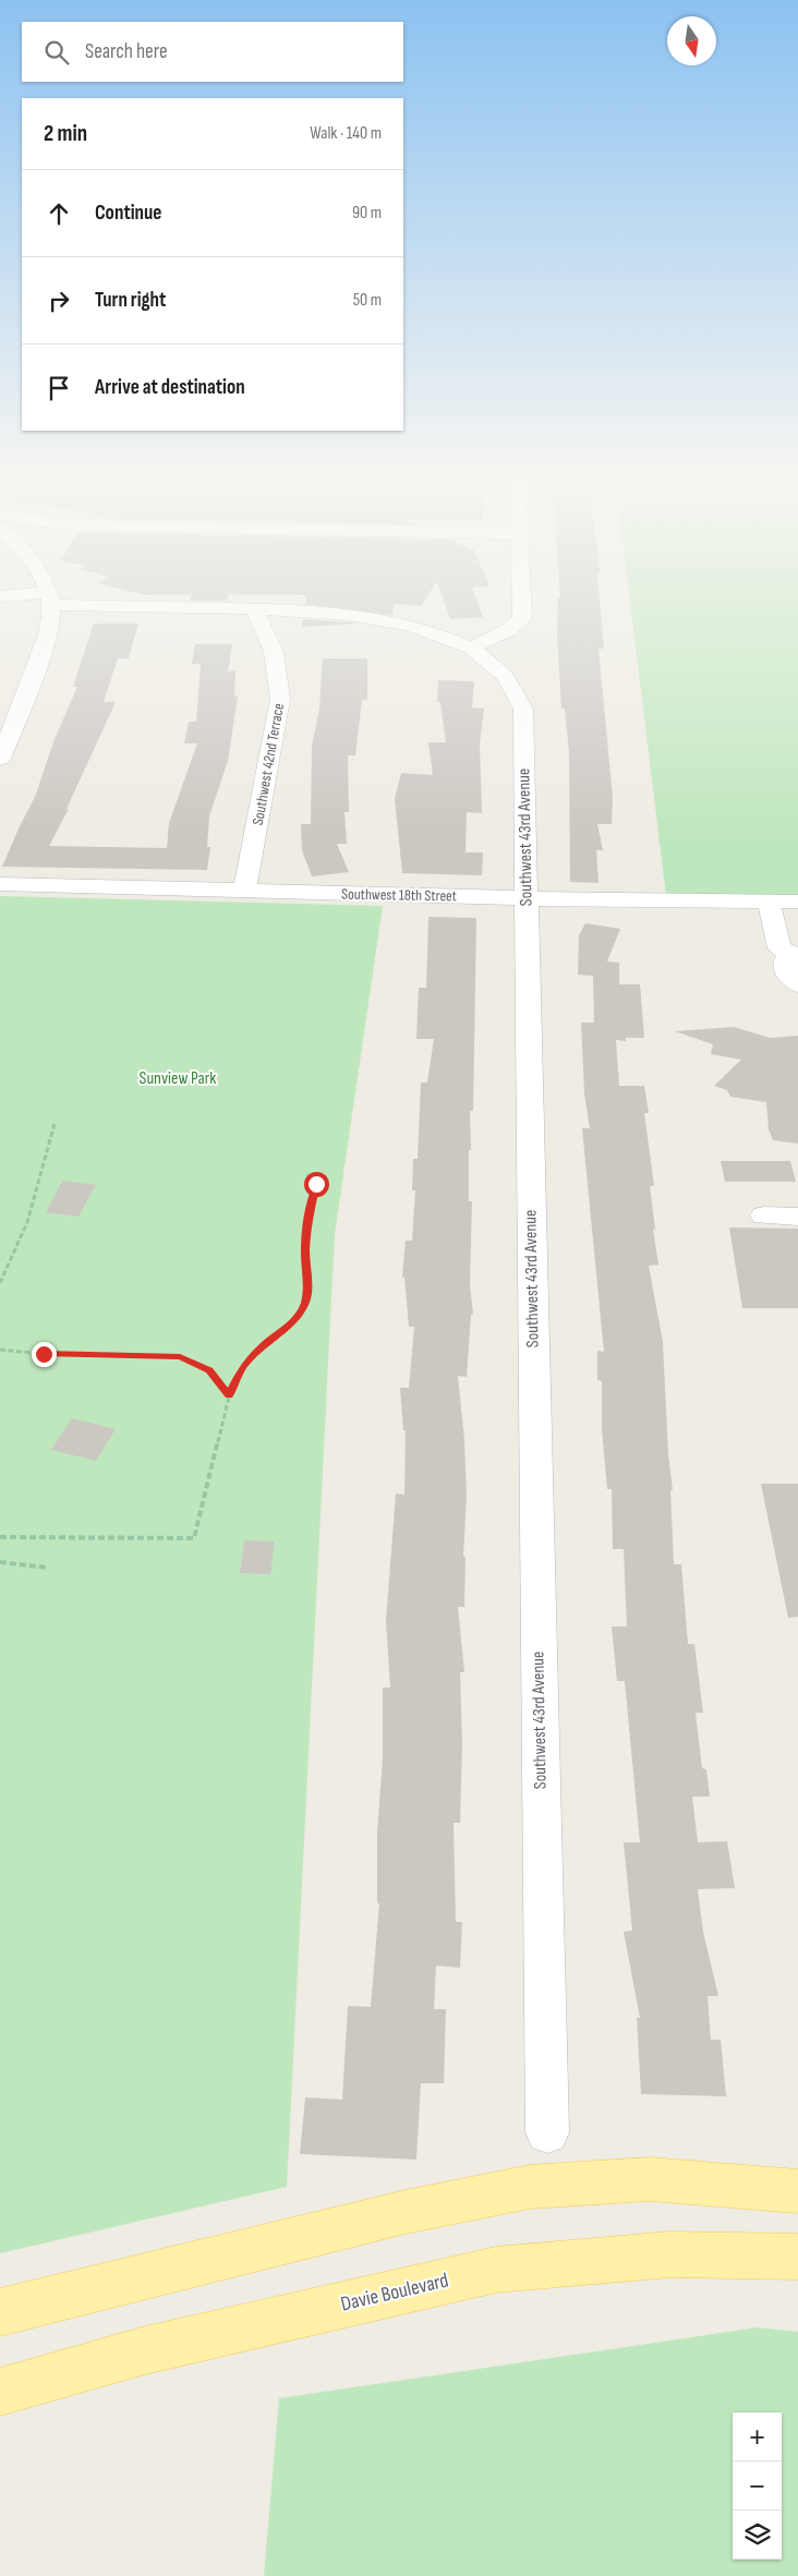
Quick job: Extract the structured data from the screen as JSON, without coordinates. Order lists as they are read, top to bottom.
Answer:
{
  "streets": {
    "main road": ["Davie Boulevard"],
    "street": ["Southwest 42nd Terrace", "Southwest 43rd Avenue", "Southwest 18th Street"]
  },
  "crossings": [
    ["Southwest 42nd Terrace", "Southwest 43rd Avenue"],
    ["Southwest 42nd Terrace", "Southwest 18th Street"],
    ["Southwest 43rd Avenue", "Southwest 18th Street"]
  ],
  "parks": ["Sunview Park"],
  "north": "bottom",
  "page": {
    "search": "Search here",
    "heading": ["2 min", "Walk · 140 m"],
    "list": [
      ["Continue", "90 m"],
      ["Turn right", "50 m"],
      "Arrive at destination"
    ],
    "map_buttons": ["+", "−"]
  }
}
